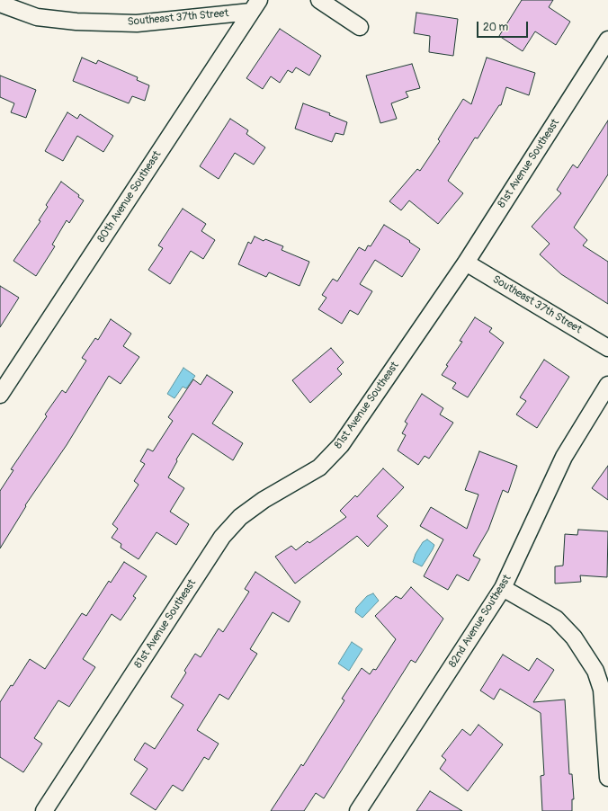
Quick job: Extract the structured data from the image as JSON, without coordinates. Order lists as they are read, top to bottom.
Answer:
{
  "streets": {
    "street": [
      "Southeast 37th Street",
      "81st Avenue Southeast",
      "80th Avenue Southeast",
      "82nd Avenue Southeast"
    ]
  },
  "crossings": [
    ["Southeast 37th Street", "81st Avenue Southeast"],
    ["Southeast 37th Street", "80th Avenue Southeast"]
  ],
  "scale_bar": "20 m"
}
